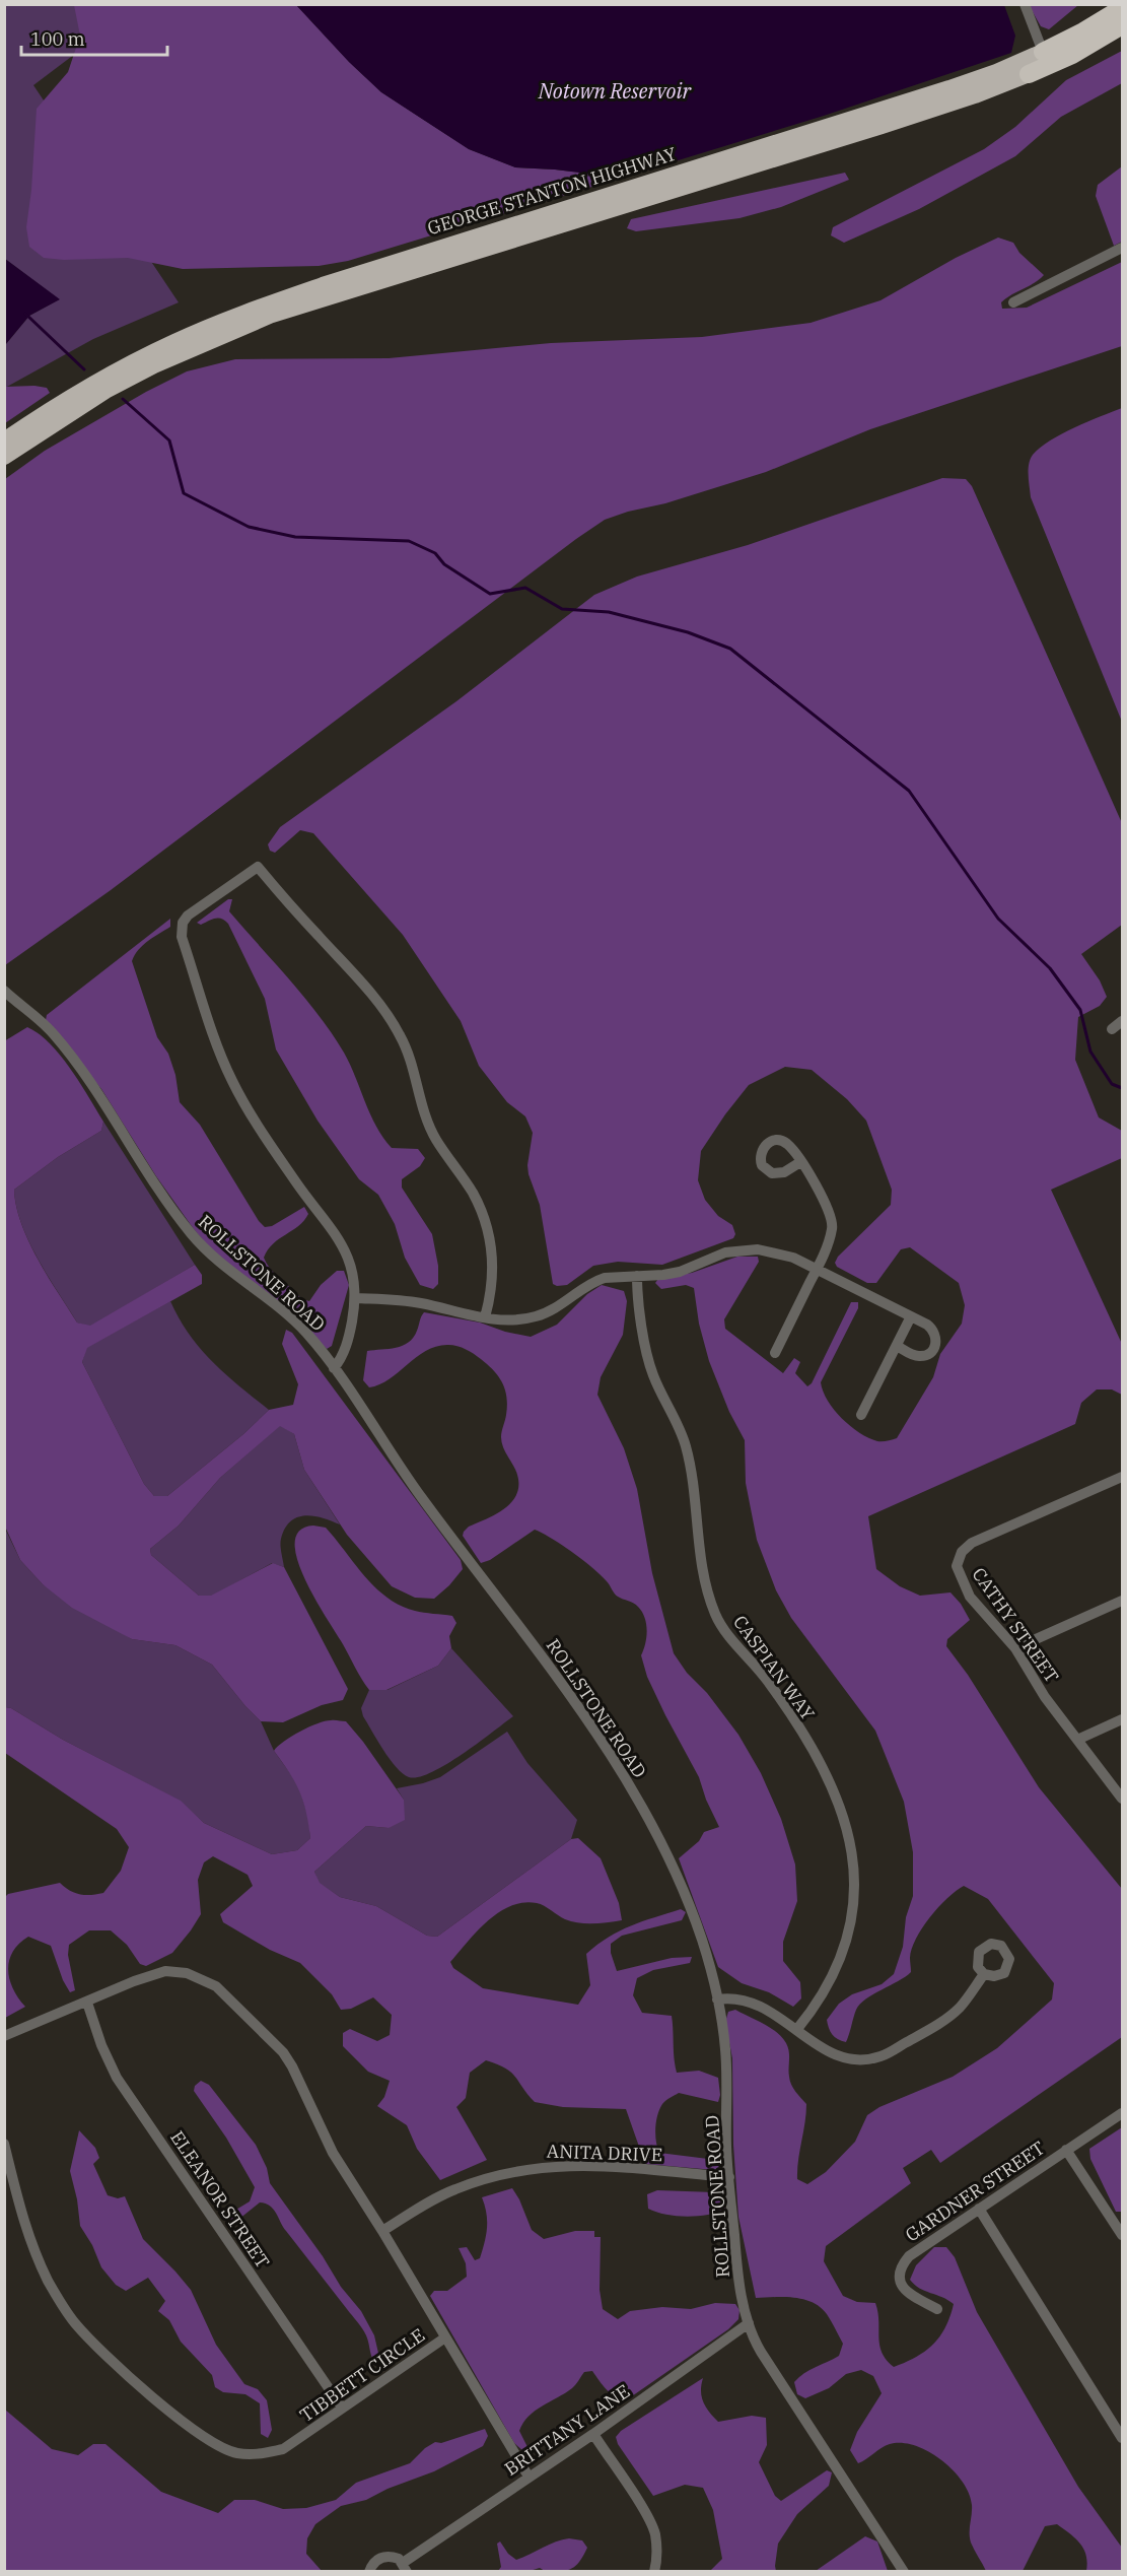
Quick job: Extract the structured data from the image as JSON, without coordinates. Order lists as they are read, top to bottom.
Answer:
{
  "streets": {
    "highway": ["GEORGE STANTON HIGHWAY"],
    "street": [
      "ROLLSTONE ROAD",
      "CATHY STREET",
      "CASPIAN WAY",
      "ANITA DRIVE",
      "GARDNER STREET",
      "ELEANOR STREET",
      "TIBBETT CIRCLE",
      "BRITTANY LANE"
    ]
  },
  "crossings": [
    ["ROLLSTONE ROAD", "ANITA DRIVE"],
    ["ROLLSTONE ROAD", "BRITTANY LANE"],
    ["ANITA DRIVE", "TIBBETT CIRCLE"],
    ["ELEANOR STREET", "TIBBETT CIRCLE"]
  ],
  "water": ["Notown Reservoir"],
  "scale_bar": "100 m"
}
